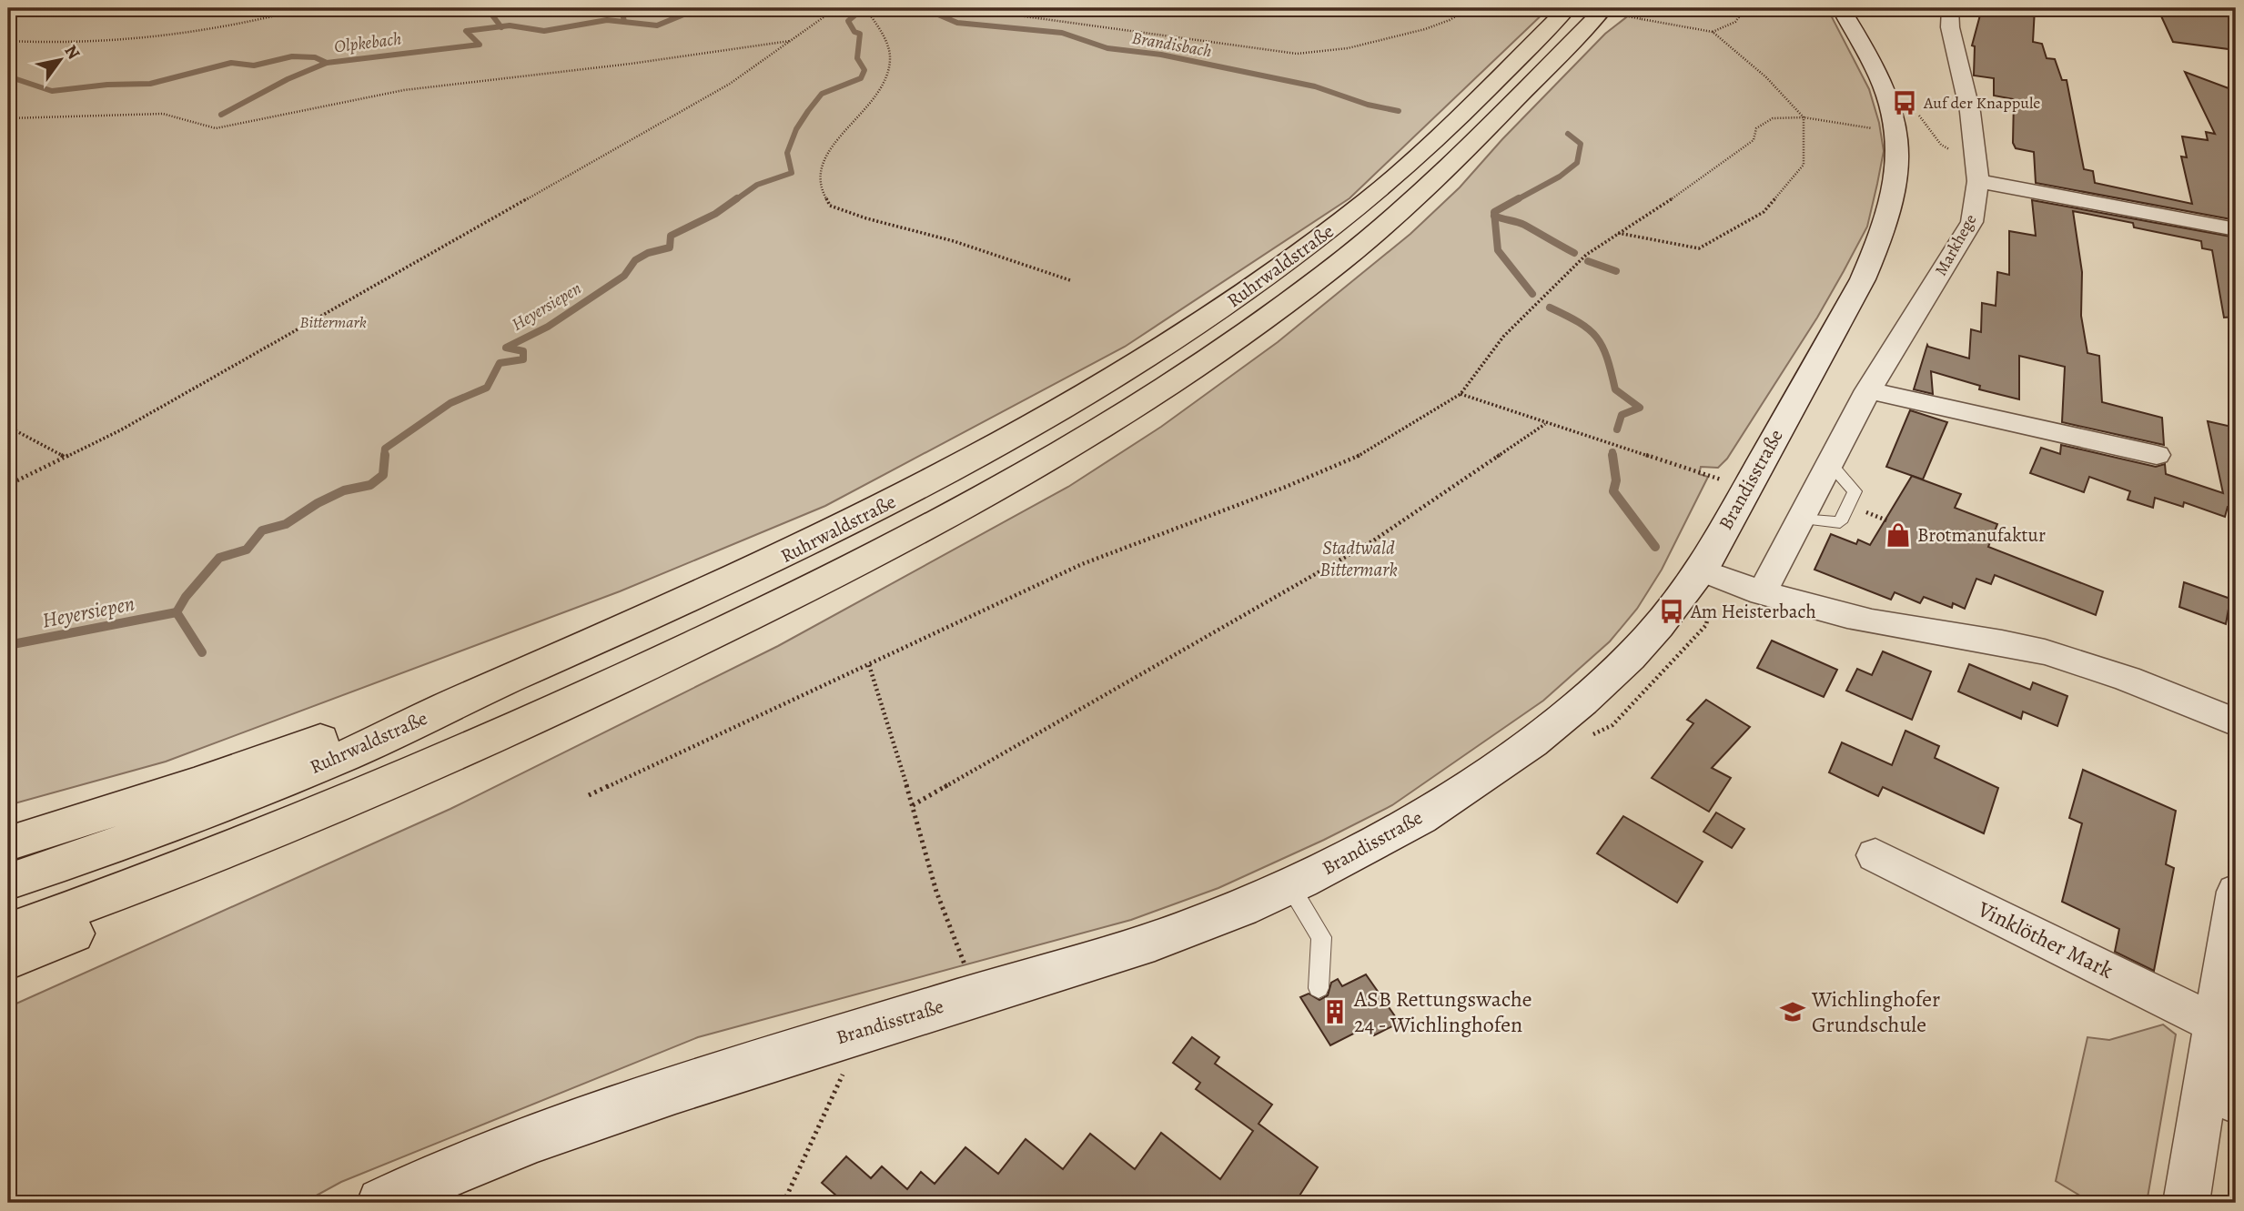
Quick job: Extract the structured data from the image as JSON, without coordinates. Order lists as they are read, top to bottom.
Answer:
{
  "streets": {
    "highway": ["Ruhrwaldstraße"],
    "street": ["Markhege", "Brandisstraße", "Vinklöther Mark"]
  },
  "water": ["Olpkebach", "Brandisbach", "Heyersiepen"],
  "parks": ["Bittermark", "Stadtwald Bittermark"],
  "places": {
    "bus stop": ["Auf der Knappule", "Am Heisterbach"],
    "shop": ["Brotmanufaktur"],
    "building": ["ASB Rettungswache 24 - Wichlinghofen"],
    "school or university": ["Wichlinghofer Grundschule"]
  },
  "north": "top right"
}
